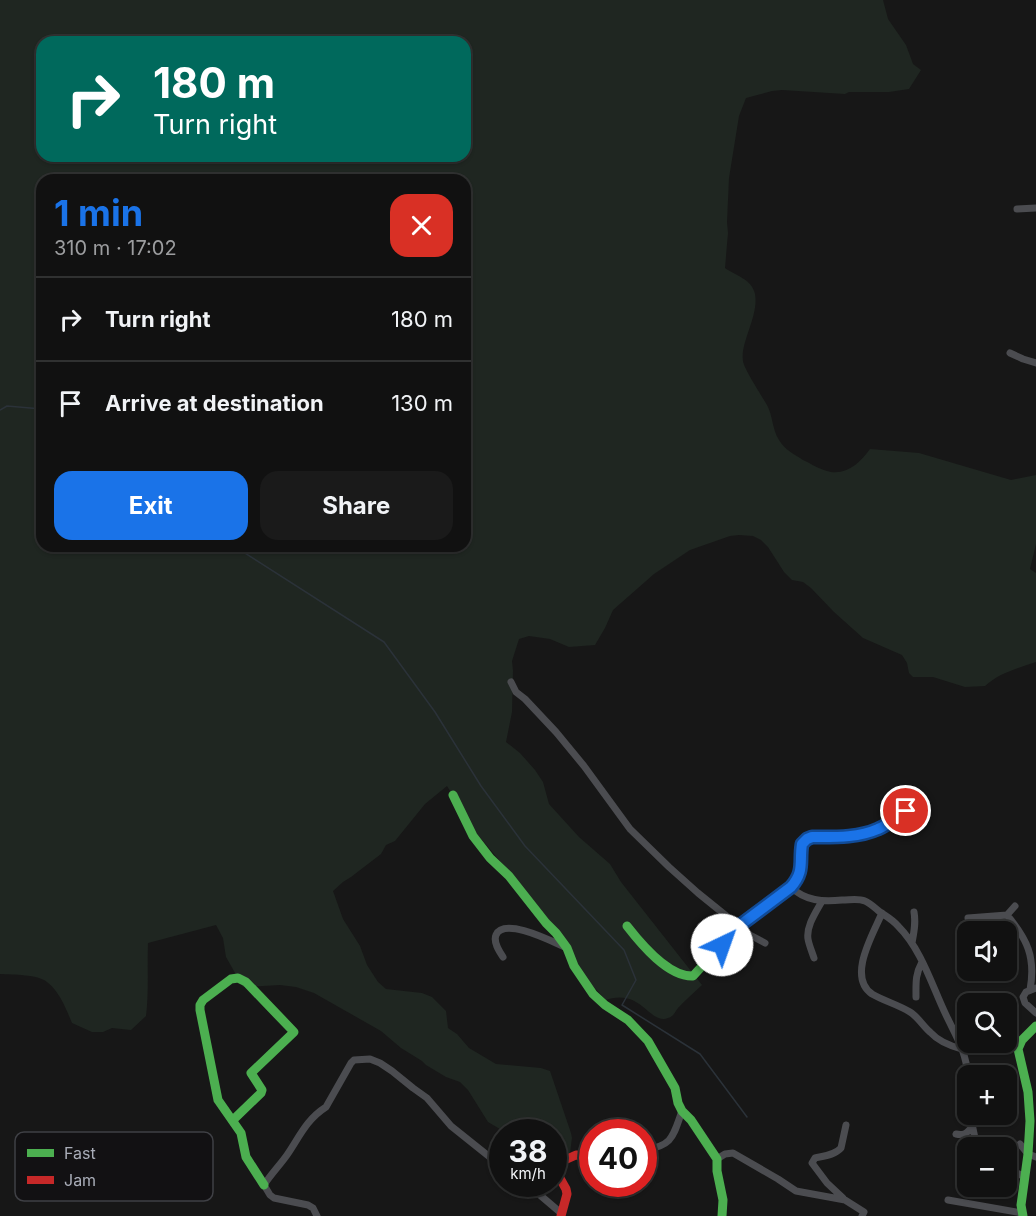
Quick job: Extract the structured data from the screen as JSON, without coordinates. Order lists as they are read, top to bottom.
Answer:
{
  "legend": ["Fast", "Jam"],
  "page": {
    "turn": ["180 m", "Turn right"],
    "heading": ["1 min", "310 m · 17:02"],
    "list": [
      {
        "name": "Turn right",
        "value": "180 m"
      },
      {
        "name": "Arrive at destination",
        "value": "130 m"
      }
    ],
    "buttons": ["Exit", "Share"],
    "map_buttons": ["+", "−"],
    "speed": "38 km/h",
    "limit": "40"
  }
}
